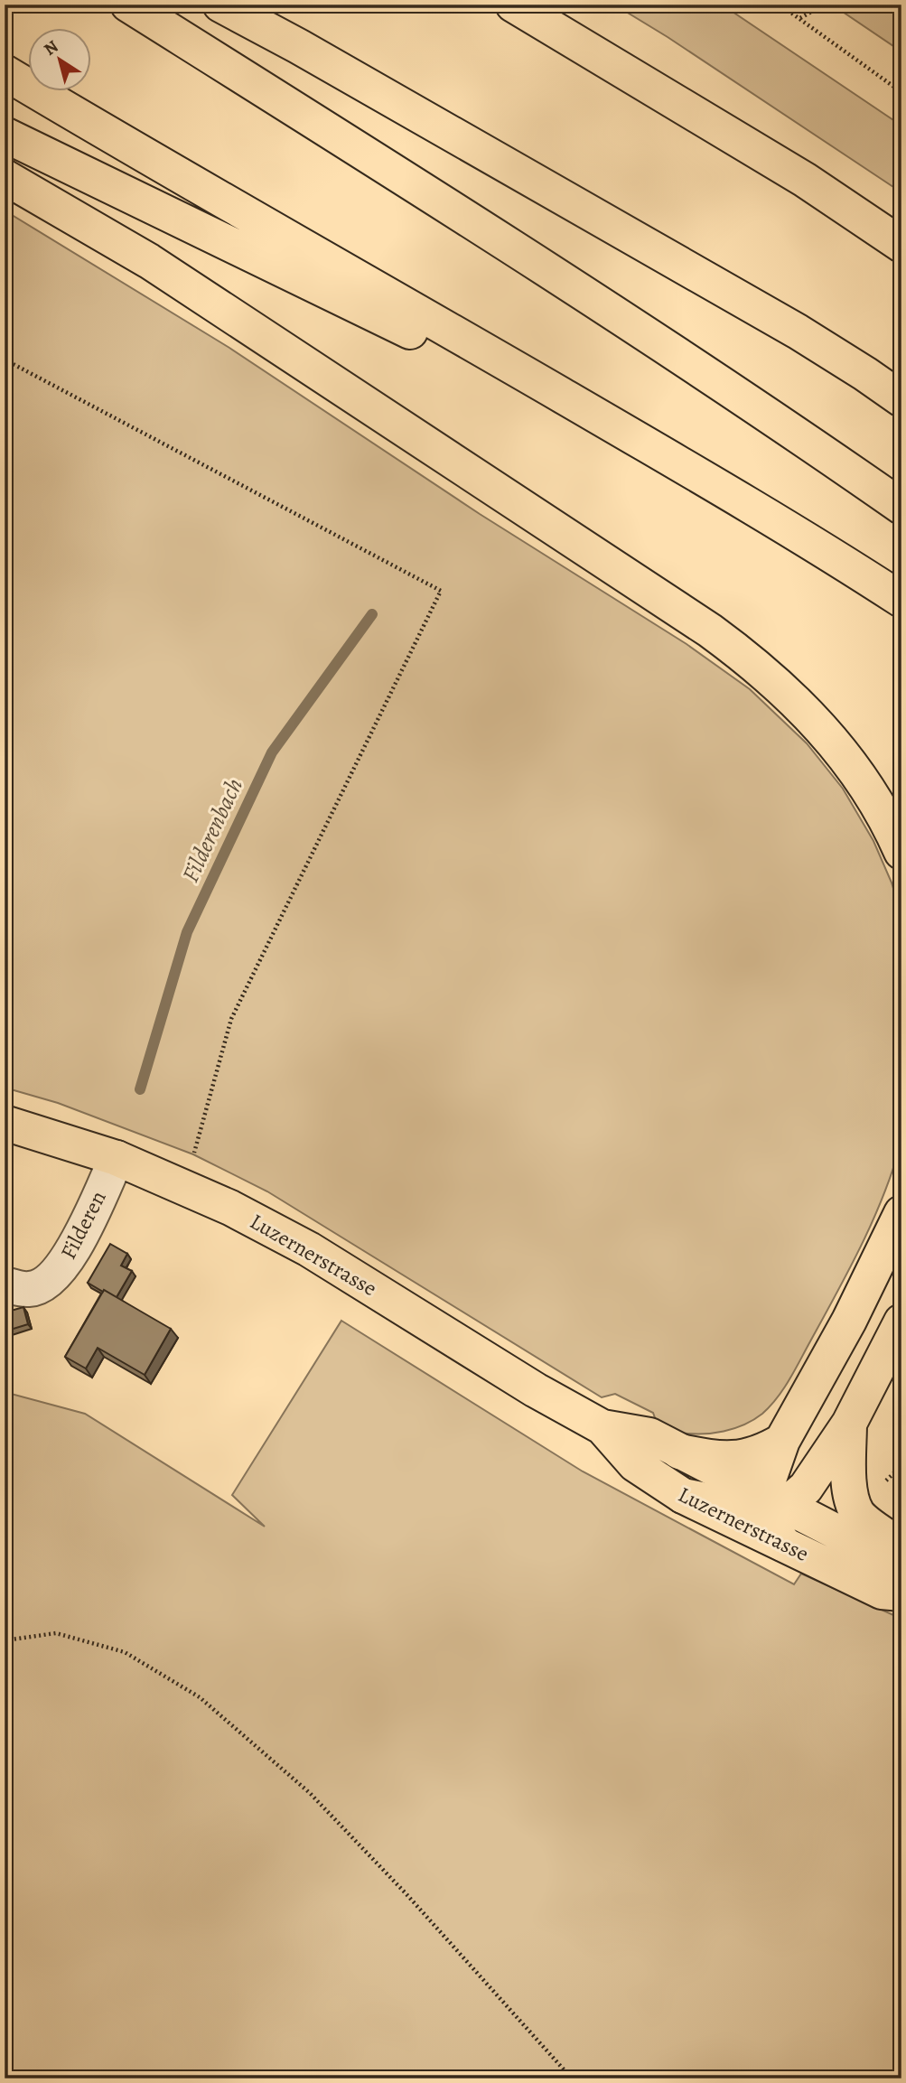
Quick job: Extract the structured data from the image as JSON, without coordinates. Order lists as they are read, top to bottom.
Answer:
{
  "streets": {
    "main road": ["Luzernerstrasse"],
    "street": ["Filderen"]
  },
  "crossings": [
    ["Filderen", "Luzernerstrasse"]
  ],
  "water": ["Filderenbach"],
  "north": "top left"
}
